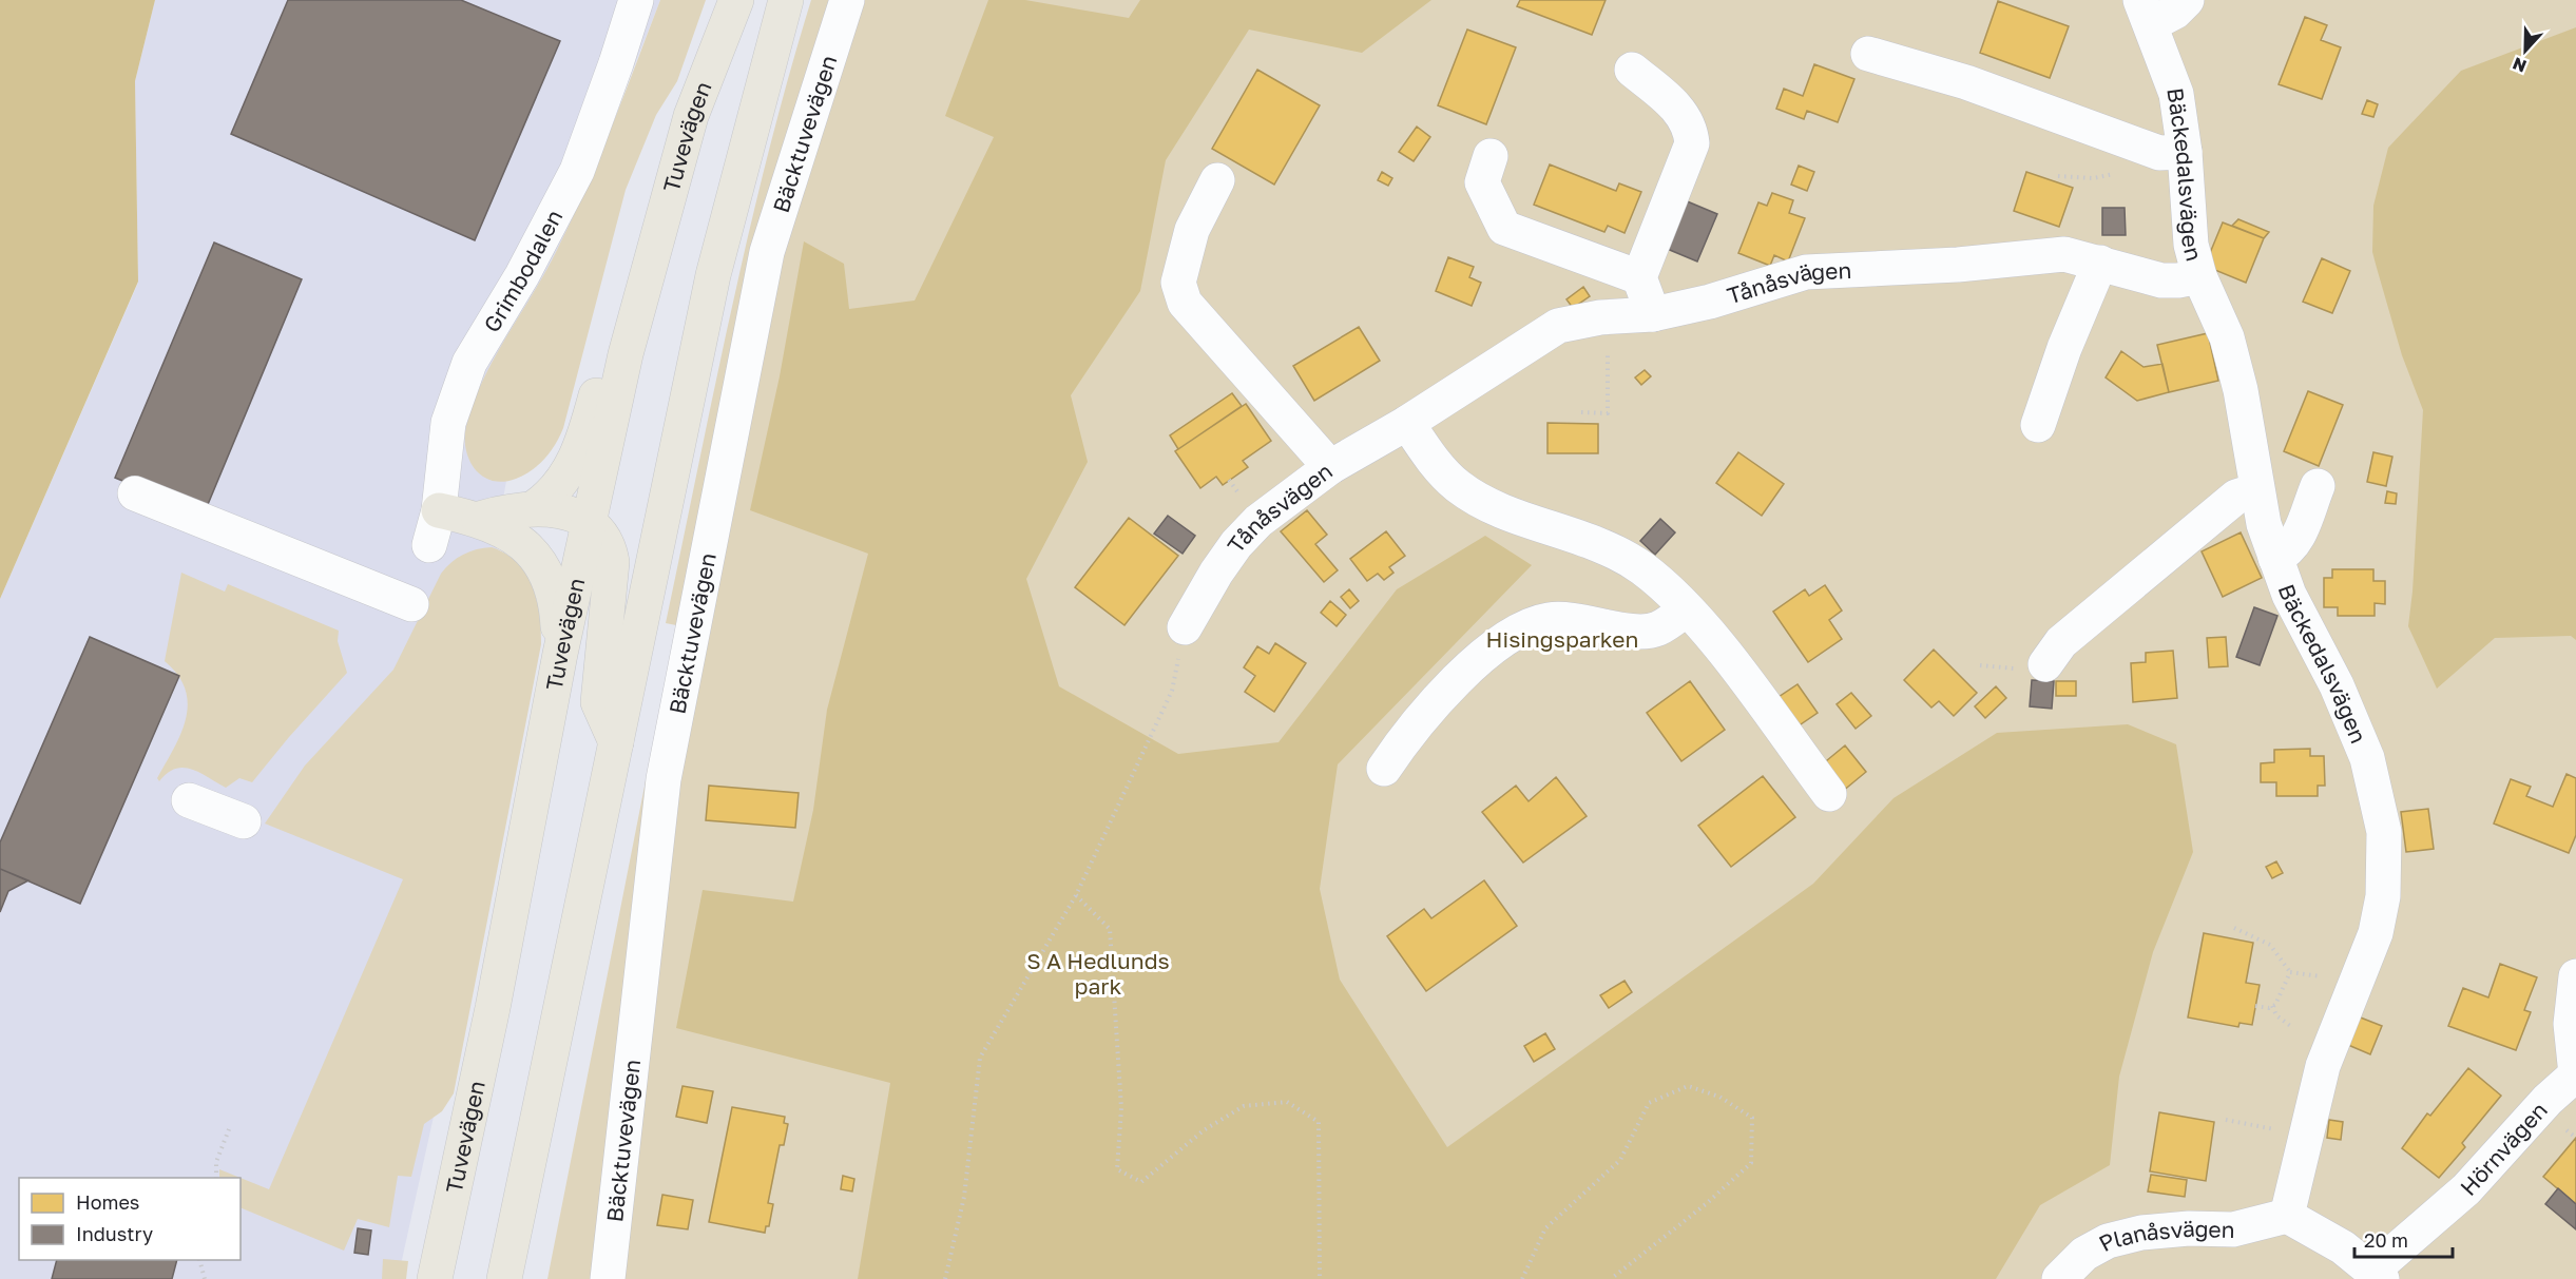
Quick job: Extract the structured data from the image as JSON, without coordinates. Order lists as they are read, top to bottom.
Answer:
{
  "streets": {
    "main road": ["Tuvevägen"],
    "street": [
      "Bäcktuvevägen",
      "Bäckedalsvägen",
      "Grimbodalen",
      "Tånåsvägen",
      "Hörnvägen",
      "Planåsvägen"
    ]
  },
  "crossings": [
    ["Bäckedalsvägen", "Tånåsvägen"],
    ["Bäckedalsvägen", "Planåsvägen"]
  ],
  "parks": ["Hisingsparken", "S A Hedlunds park"],
  "legend": ["Homes", "Industry"],
  "scale_bar": "20 m",
  "north": "bottom"
}
